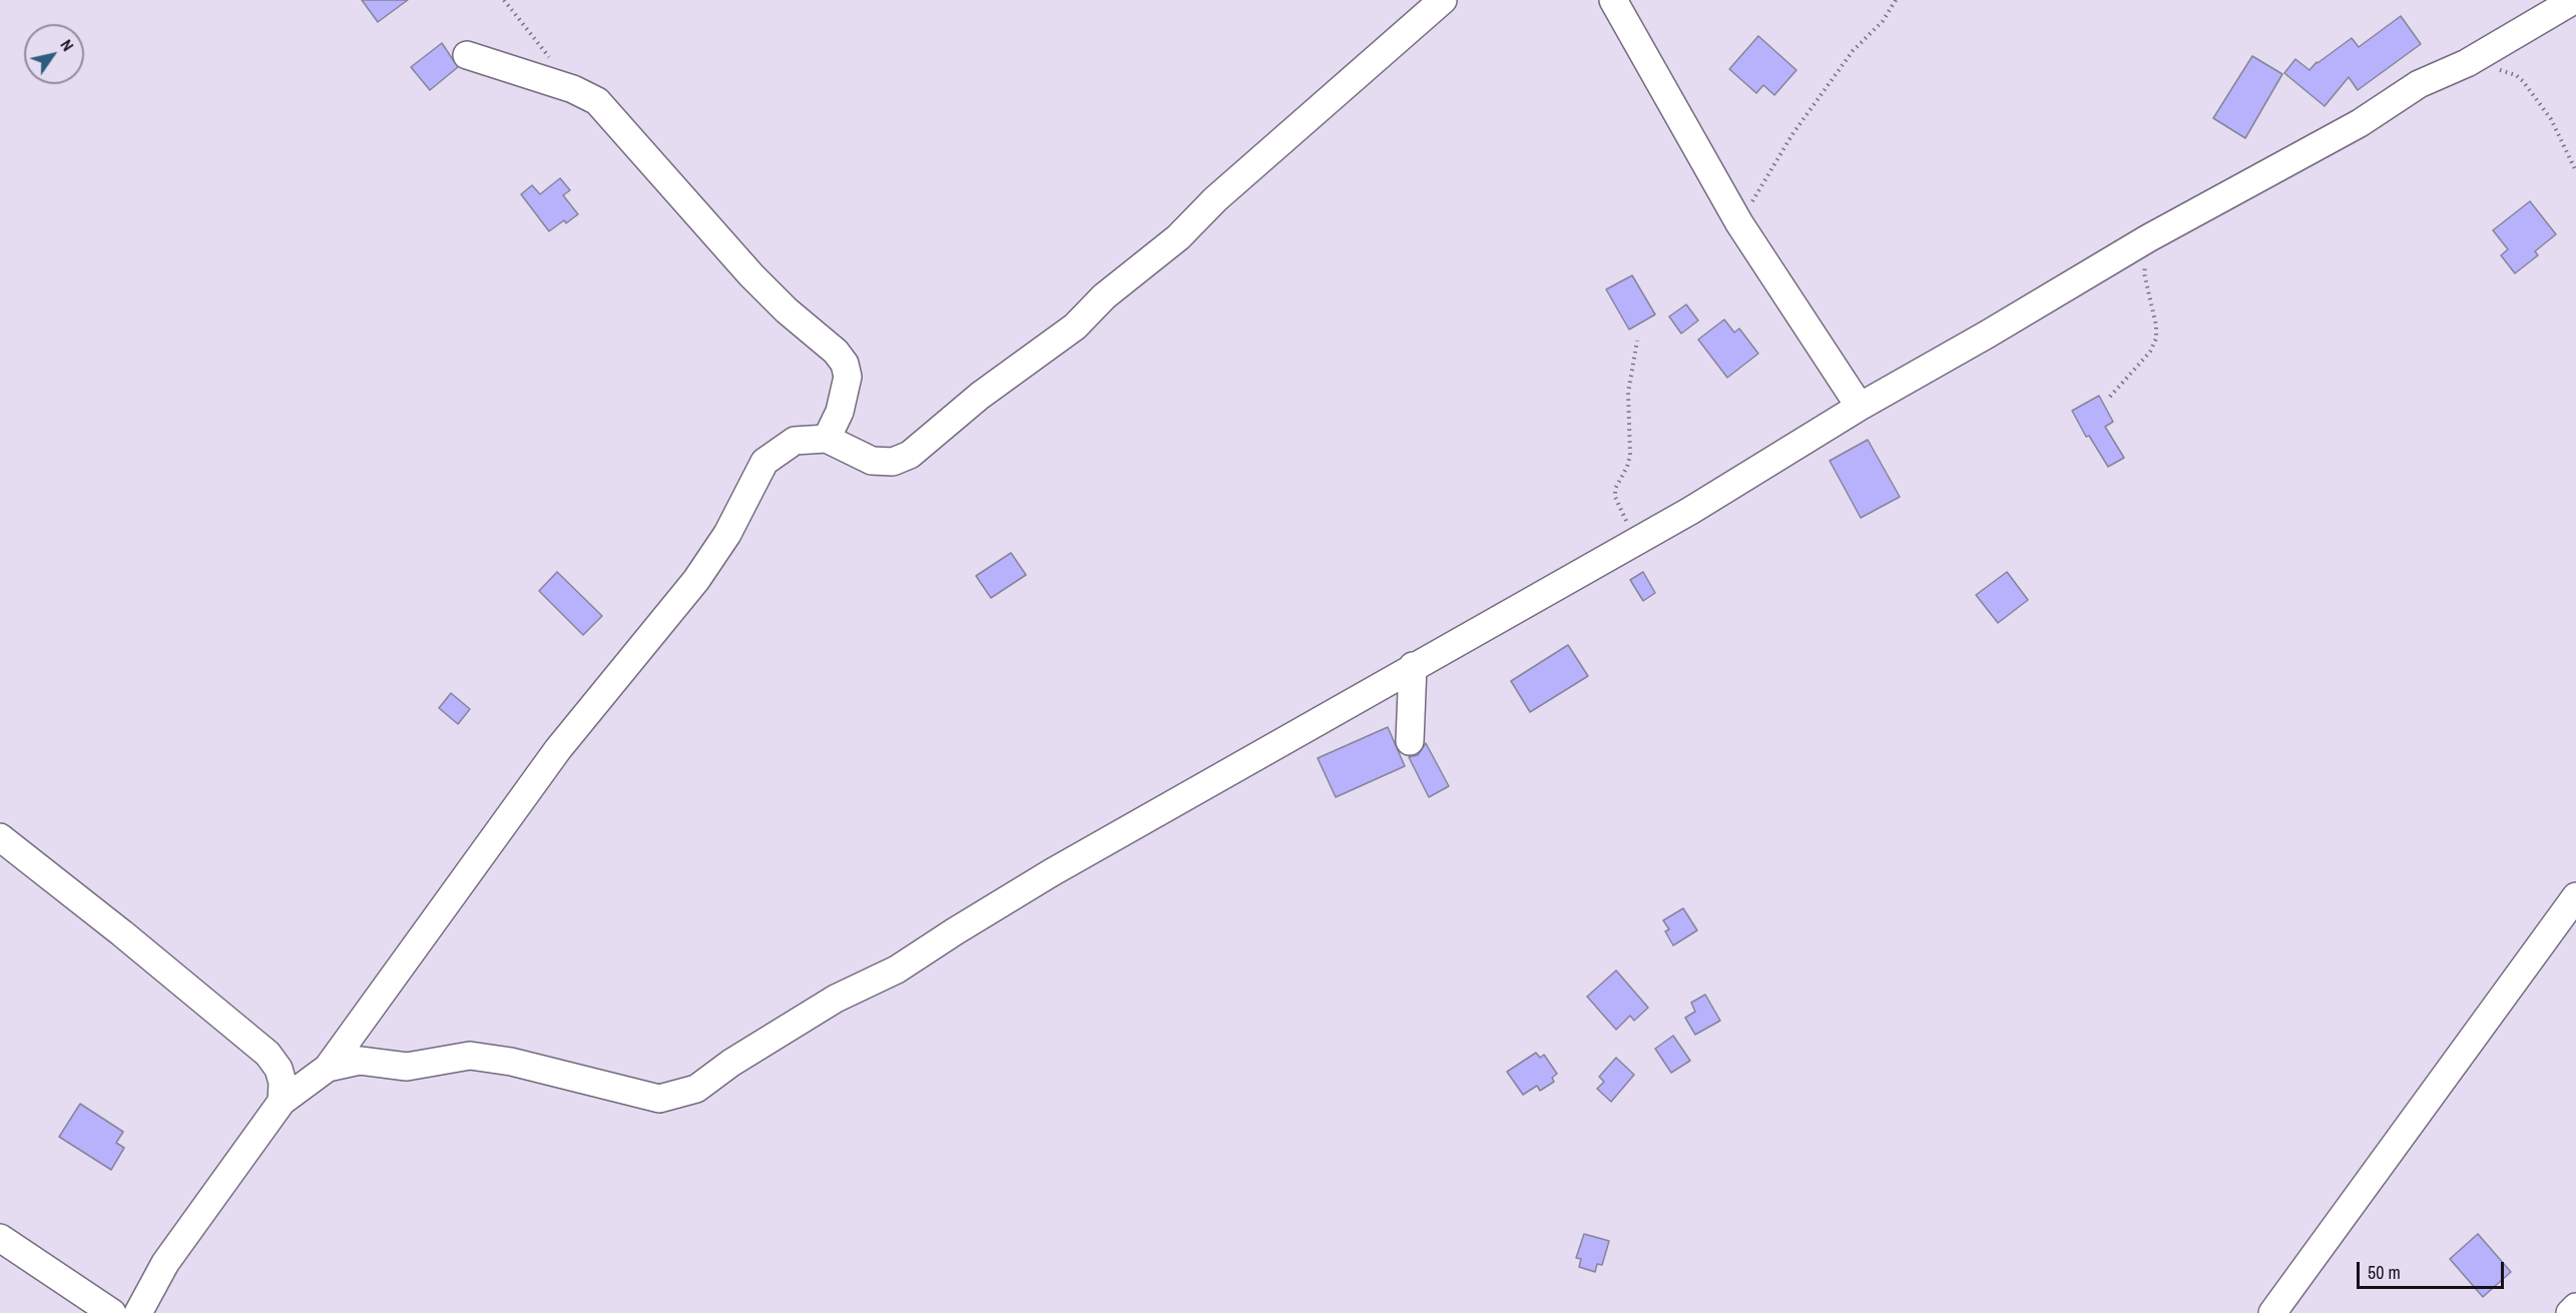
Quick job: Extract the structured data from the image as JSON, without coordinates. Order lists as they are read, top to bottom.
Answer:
{
  "scale_bar": "50 m",
  "north": "top right"
}
